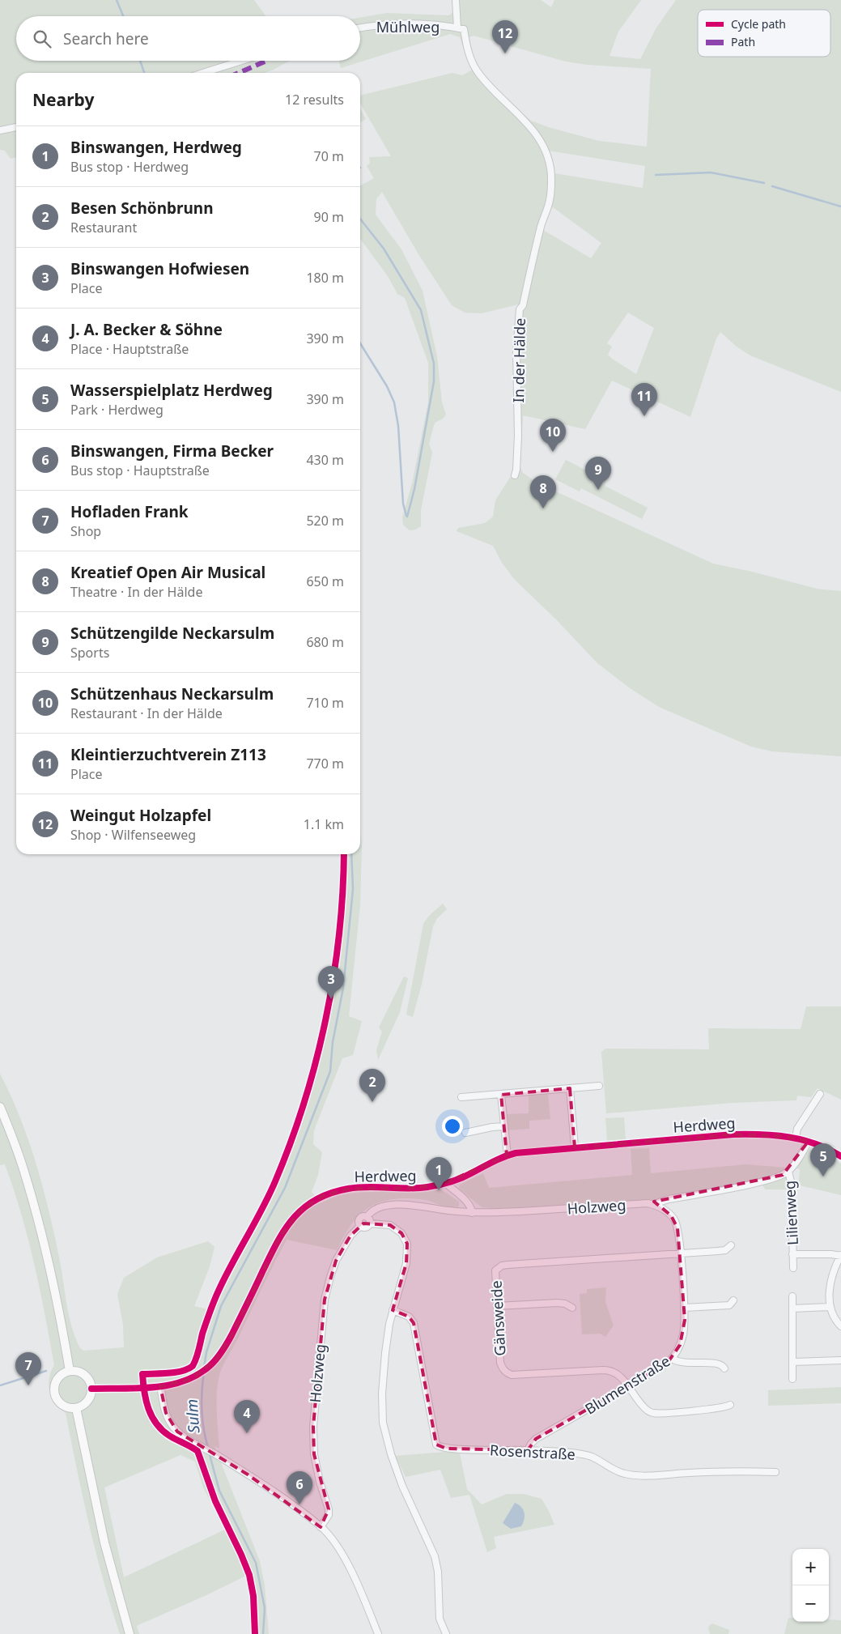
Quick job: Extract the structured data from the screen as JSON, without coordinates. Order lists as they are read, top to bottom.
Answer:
{
  "streets": {
    "street": [
      "Mühlweg",
      "In der Hälde",
      "Herdweg",
      "Holzweg",
      "Lilienweg",
      "Gänsweide",
      "Blumenstraße",
      "Rosenstraße"
    ]
  },
  "crossings": [
    ["Mühlweg", "In der Hälde"],
    ["Holzweg", "Lilienweg"],
    ["Holzweg", "Blumenstraße"],
    ["Gänsweide", "Blumenstraße"],
    ["Blumenstraße", "Rosenstraße"]
  ],
  "water": ["Sulm"],
  "legend": ["Cycle path", "Path"],
  "page": {
    "search": "Search here",
    "pins": [
      "12",
      "11",
      "10",
      "9",
      "8",
      "3",
      "2",
      "5",
      "1",
      "7",
      "4",
      "6"
    ],
    "heading": ["Nearby", "12 results"],
    "list": [
      {
        "mark": "1",
        "name": "Binswangen, Herdweg",
        "note": "Bus stop · Herdweg",
        "value": "70 m"
      },
      {
        "mark": "2",
        "name": "Besen Schönbrunn",
        "note": "Restaurant",
        "value": "90 m"
      },
      {
        "mark": "3",
        "name": "Binswangen Hofwiesen",
        "note": "Place",
        "value": "180 m"
      },
      {
        "mark": "4",
        "name": "J. A. Becker & Söhne",
        "note": "Place · Hauptstraße",
        "value": "390 m"
      },
      {
        "mark": "5",
        "name": "Wasserspielplatz Herdweg",
        "note": "Park · Herdweg",
        "value": "390 m"
      },
      {
        "mark": "6",
        "name": "Binswangen, Firma Becker",
        "note": "Bus stop · Hauptstraße",
        "value": "430 m"
      },
      {
        "mark": "7",
        "name": "Hofladen Frank",
        "note": "Shop",
        "value": "520 m"
      },
      {
        "mark": "8",
        "name": "Kreatief Open Air Musical",
        "note": "Theatre · In der Hälde",
        "value": "650 m"
      },
      {
        "mark": "9",
        "name": "Schützengilde Neckarsulm",
        "note": "Sports",
        "value": "680 m"
      },
      {
        "mark": "10",
        "name": "Schützenhaus Neckarsulm",
        "note": "Restaurant · In der Hälde",
        "value": "710 m"
      },
      {
        "mark": "11",
        "name": "Kleintierzuchtverein Z113",
        "note": "Place",
        "value": "770 m"
      },
      {
        "mark": "12",
        "name": "Weingut Holzapfel",
        "note": "Shop · Wilfenseeweg",
        "value": "1.1 km"
      }
    ],
    "map_buttons": ["+", "−"]
  }
}
